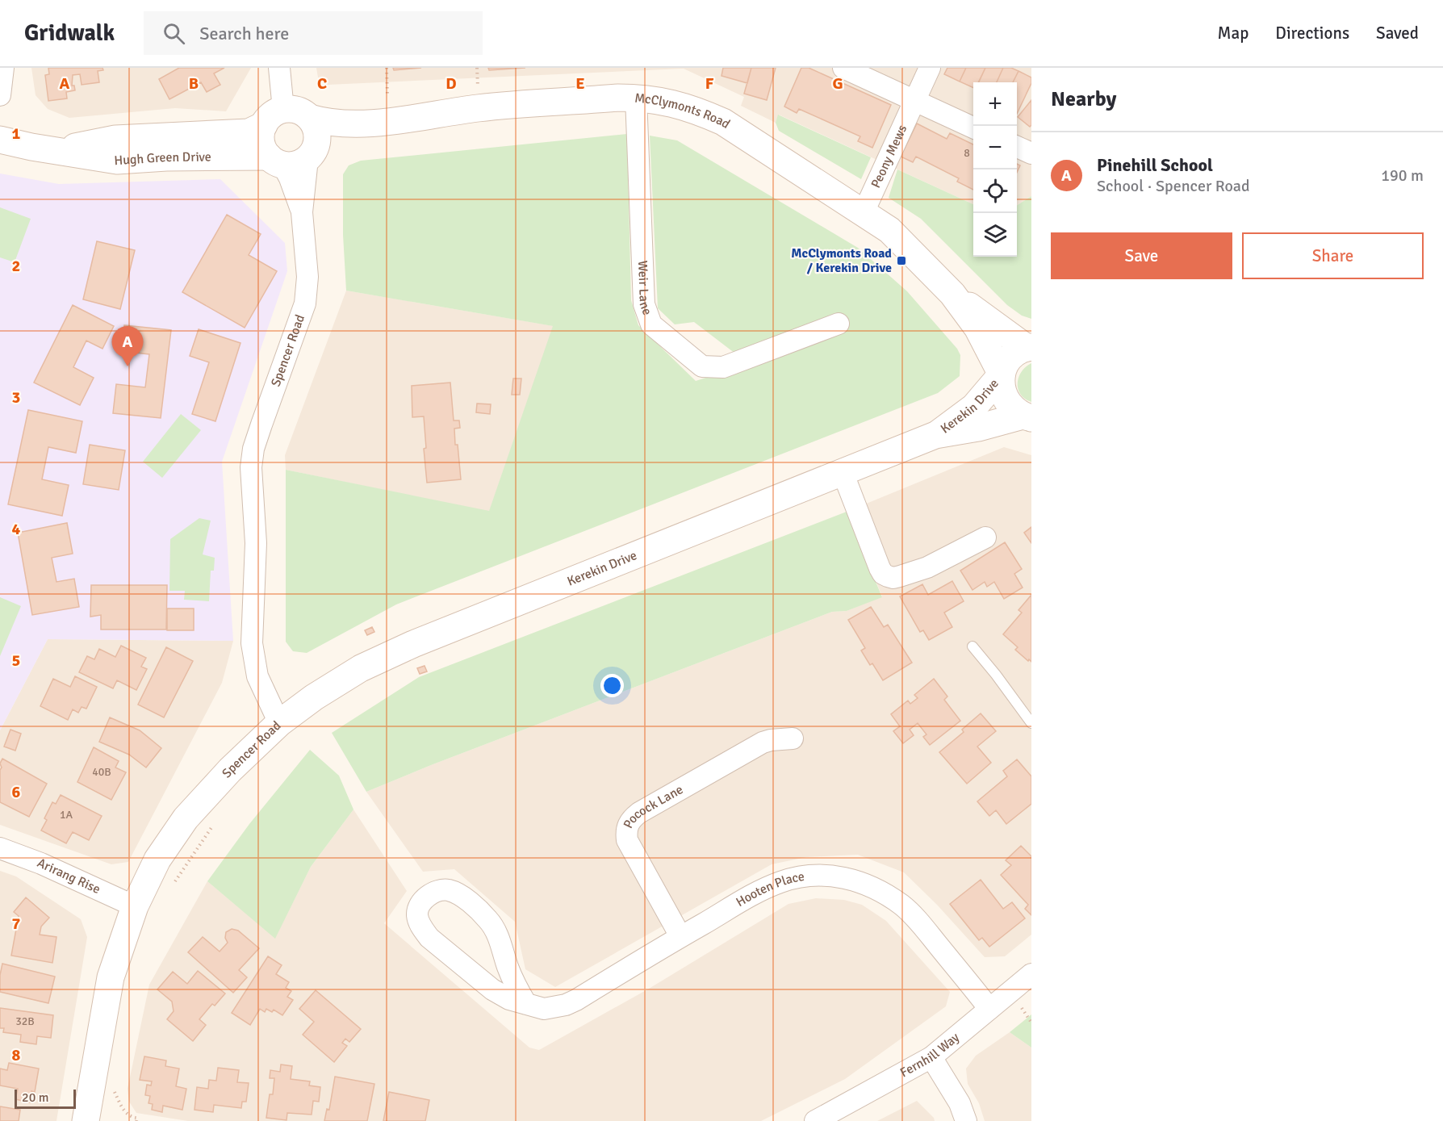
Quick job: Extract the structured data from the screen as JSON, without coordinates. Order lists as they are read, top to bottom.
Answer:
{
  "streets": {
    "main road": [
      "McClymonts Road",
      "Hugh Green Drive",
      "Spencer Road",
      "Kerekin Drive"
    ],
    "street": [
      "Peony Mews",
      "Weir Lane",
      "Pocock Lane",
      "Arirang Rise",
      "Hooten Place",
      "Fernhill Way"
    ]
  },
  "crossings": [
    ["McClymonts Road", "Peony Mews"],
    ["McClymonts Road", "Hugh Green Drive"],
    ["McClymonts Road", "Weir Lane"],
    ["McClymonts Road", "Spencer Road"],
    ["McClymonts Road", "Kerekin Drive"],
    ["Hugh Green Drive", "Spencer Road"],
    ["Spencer Road", "Kerekin Drive"],
    ["Spencer Road", "Arirang Rise"],
    ["Pocock Lane", "Hooten Place"],
    ["Hooten Place", "Fernhill Way"]
  ],
  "places": {
    "transit": ["McClymonts Road / Kerekin Drive"]
  },
  "house_numbers": [
    "8",
    "40B",
    "1A",
    "32B"
  ],
  "scale_bar": "20 m",
  "page": {
    "header": "Gridwalk",
    "search": "Search here",
    "nav": ["Map", "Directions", "Saved"],
    "heading": "Nearby",
    "map_buttons": ["+", "−"],
    "list": [
      {
        "mark": "A",
        "name": "Pinehill School",
        "note": "School · Spencer Road",
        "value": "190 m"
      }
    ],
    "buttons": ["Save", "Share"],
    "pins": "A",
    "scale": "20 m"
  },
  "grid": {
    "columns": [
      "A",
      "B",
      "C",
      "D",
      "E",
      "F",
      "G"
    ],
    "rows": [
      "1",
      "2",
      "3",
      "4",
      "5",
      "6",
      "7",
      "8"
    ]
  }
}
